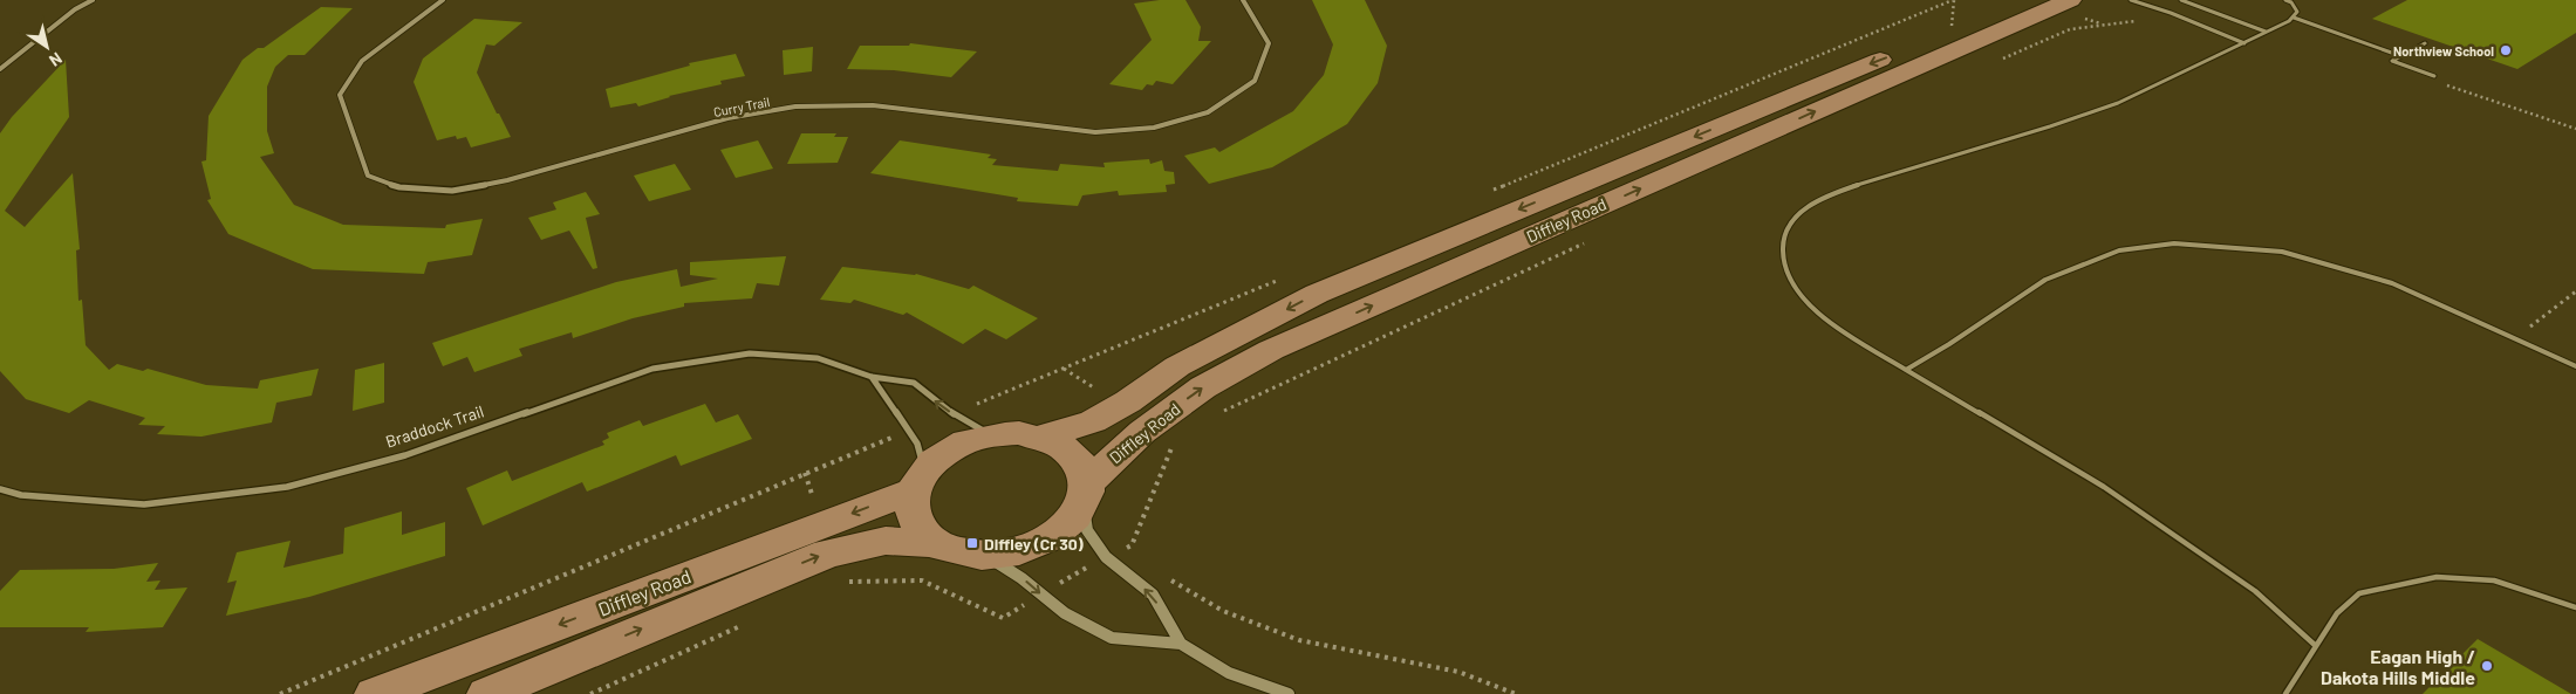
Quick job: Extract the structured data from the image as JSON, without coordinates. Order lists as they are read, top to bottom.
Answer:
{
  "streets": {
    "main road": ["Diffley Road"],
    "street": ["Curry Trail", "Braddock Trail"]
  },
  "crossings": [
    ["Diffley Road", "Braddock Trail"]
  ],
  "places": {
    "other": ["Northview School", "Eagan High / Dakota Hills Middle"],
    "transit": ["Diffley (Cr 30)"]
  },
  "north": "bottom right"
}
